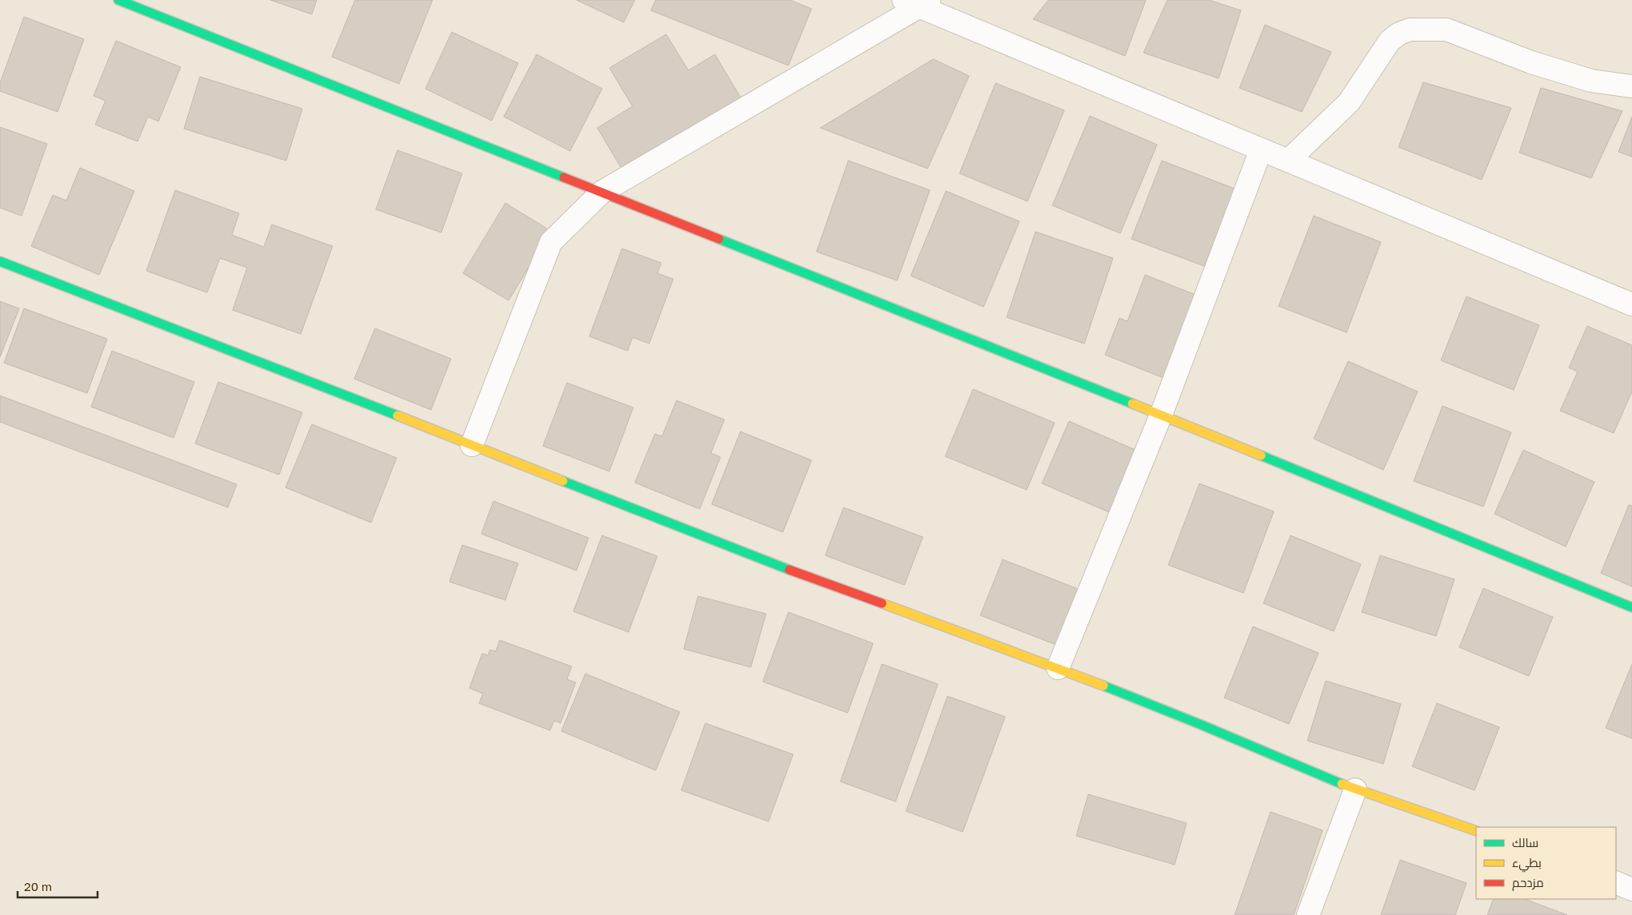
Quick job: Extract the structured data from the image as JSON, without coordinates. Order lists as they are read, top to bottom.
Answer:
{
  "legend": ["سالك", "بطيء", "مزدحم"],
  "scale_bar": "20 m"
}
